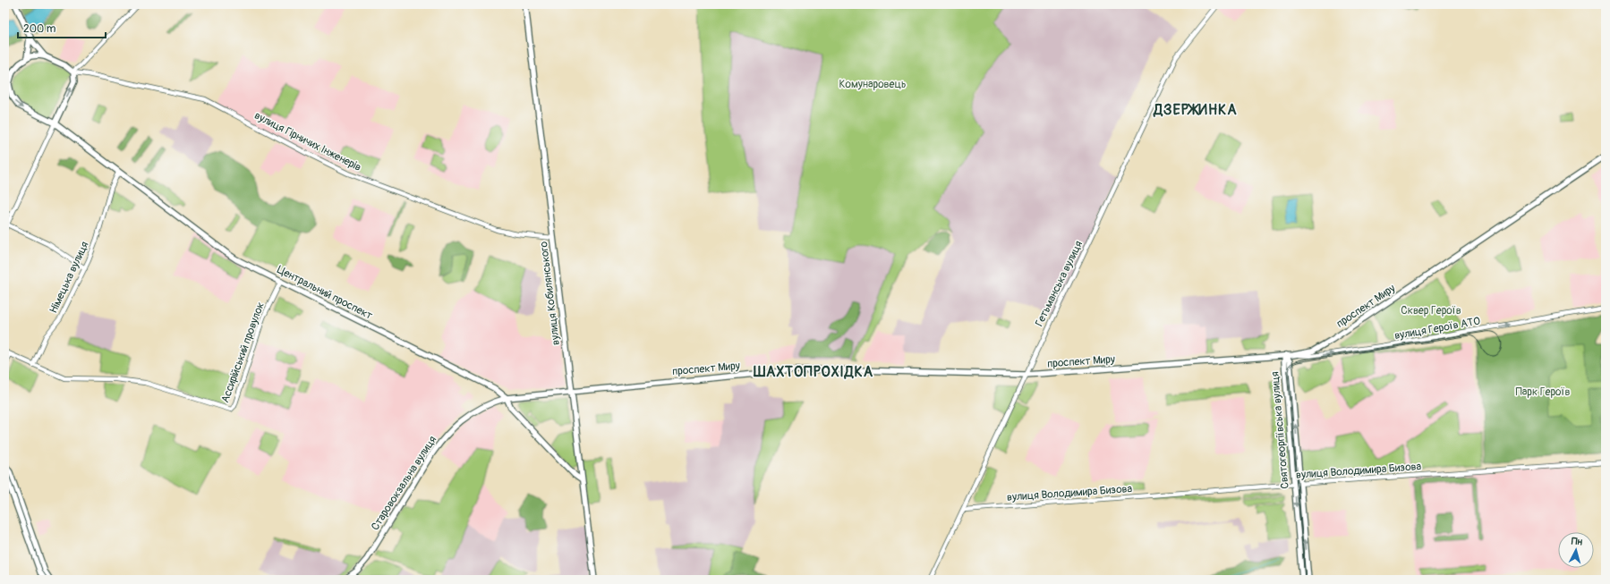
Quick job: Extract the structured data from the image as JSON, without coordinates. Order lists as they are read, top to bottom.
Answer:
{
  "streets": {
    "main road": [
      "Центральний проспект",
      "вулиця Кобилянського",
      "проспект Миру",
      "Святогеоргіївська вулиця",
      "Старовокзальна вулиця"
    ],
    "street": [
      "вулиця Гірничих Інженерів",
      "Німецька вулиця",
      "Гетьманська вулиця",
      "вулиця Героїв АТО",
      "Ассирійський провулок",
      "вулиця Володимира Бизова"
    ]
  },
  "crossings": [
    ["вулиця Гірничих Інженерів", "Центральний проспект"],
    ["вулиця Гірничих Інженерів", "вулиця Кобилянського"],
    ["Німецька вулиця", "Центральний проспект"],
    ["Німецька вулиця", "Ассирійський провулок"],
    ["Гетьманська вулиця", "проспект Миру"],
    ["Гетьманська вулиця", "вулиця Володимира Бизова"],
    ["Центральний проспект", "вулиця Кобилянського"],
    ["Центральний проспект", "проспект Миру"],
    ["Центральний проспект", "Ассирійський провулок"],
    ["Центральний проспект", "Старовокзальна вулиця"],
    ["вулиця Кобилянського", "проспект Миру"],
    ["проспект Миру", "вулиця Героїв АТО"],
    ["проспект Миру", "Святогеоргіївська вулиця"],
    ["проспект Миру", "Старовокзальна вулиця"],
    ["Святогеоргіївська вулиця", "вулиця Володимира Бизова"]
  ],
  "one_way": ["вулиця Героїв АТО"],
  "districts": ["ДЗЕРЖИНКА", "ШАХТОПРОХІДКА"],
  "parks": ["Комунаровець", "Сквер Героїв", "Парк Героїв"],
  "scale_bar": "200 m",
  "north": "top"
}
